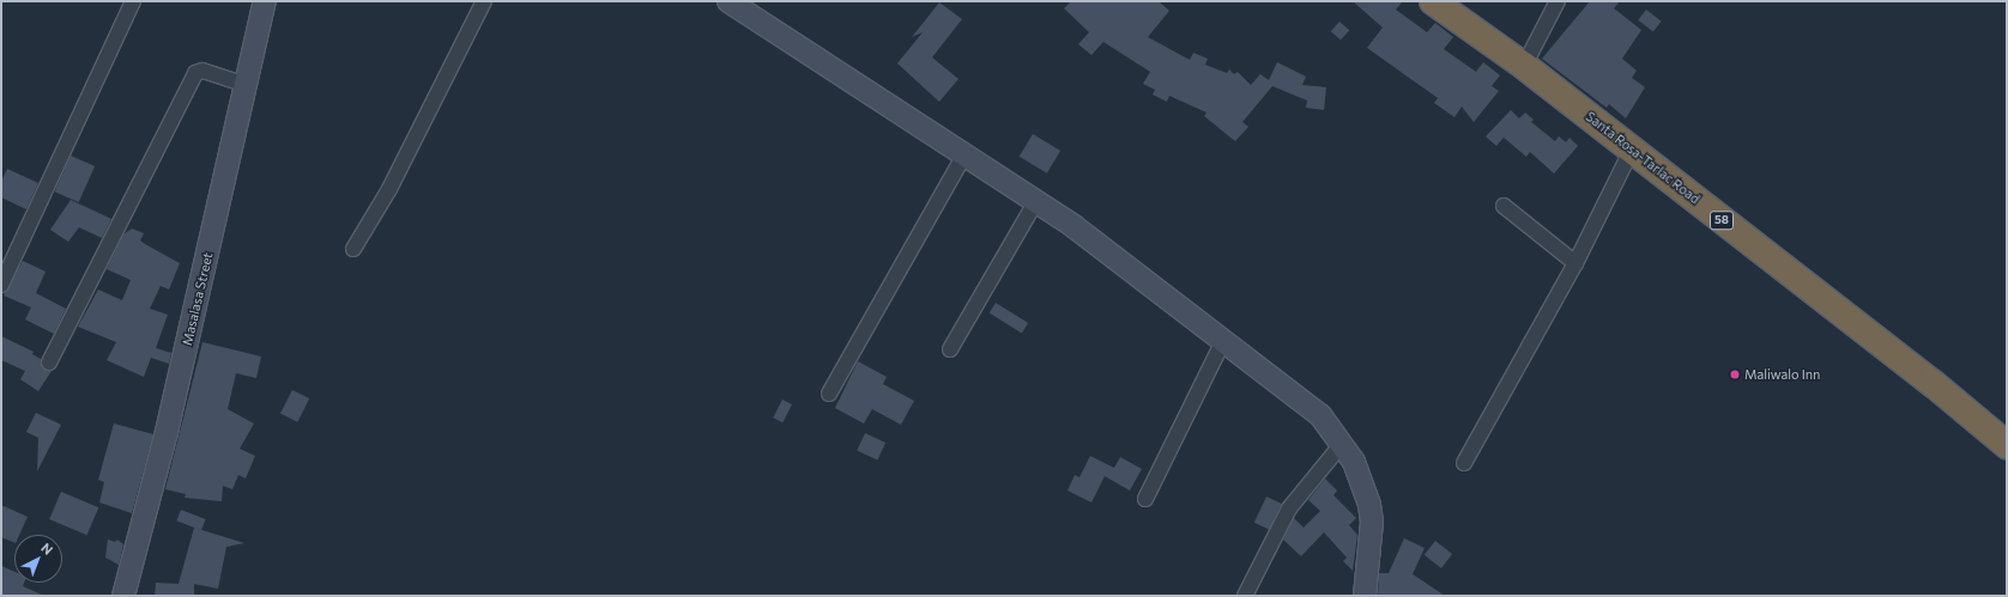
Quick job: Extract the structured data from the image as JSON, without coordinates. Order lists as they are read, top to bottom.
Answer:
{
  "streets": {
    "highway": ["Santa Rosa-Tarlac Road", "58"],
    "street": ["Masalasa Street"]
  },
  "places": ["Maliwalo Inn"],
  "north": "top right"
}
